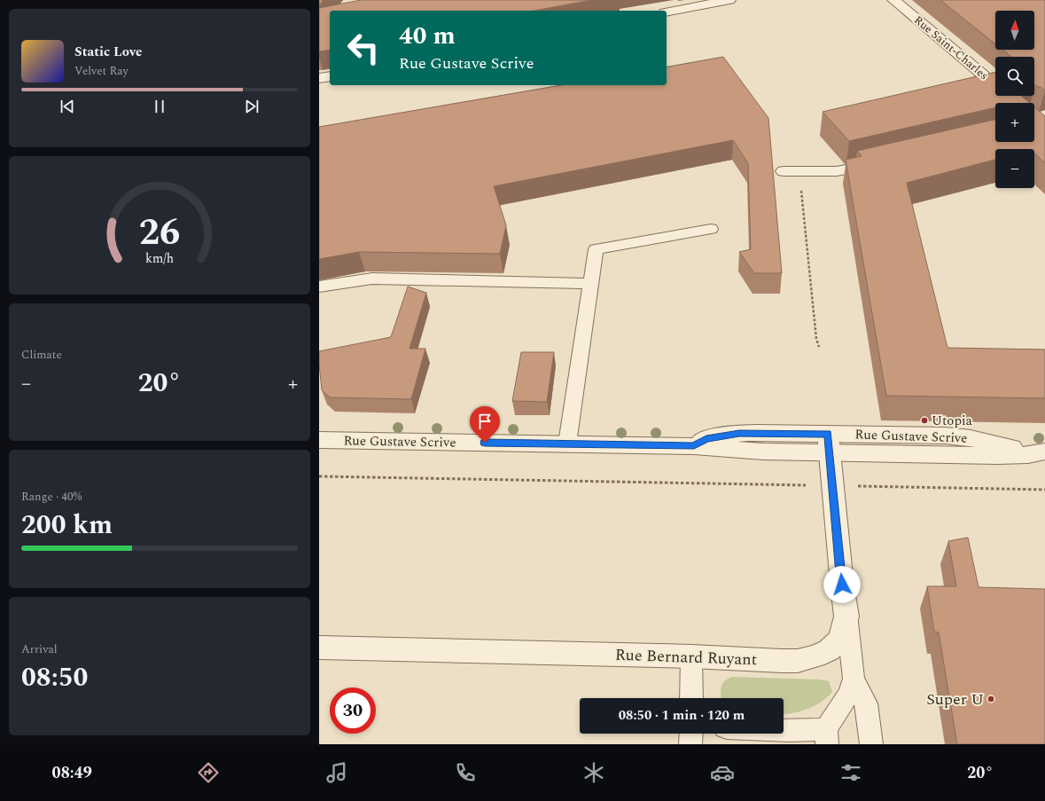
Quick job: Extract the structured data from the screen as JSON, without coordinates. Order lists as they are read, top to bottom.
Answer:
{
  "streets": {
    "street": ["Rue Saint-Charles", "Rue Gustave Scrive", "Rue Bernard Ruyant"]
  },
  "crossings": [
    ["Rue Gustave Scrive", "Rue Bernard Ruyant"]
  ],
  "places": ["Utopia", "Super U"],
  "north": "top",
  "page": {
    "map_buttons": ["+", "−"],
    "turn": ["40 m", "Rue Gustave Scrive"],
    "song": ["Static Love", "Velvet Ray"],
    "tile": [
      "Climate",
      ["Range · 40%", "200 km"],
      ["Arrival", "08:50"]
    ],
    "heat": ["−", "20°", "+"],
    "limit": "30",
    "trip": "08:50 · 1 min · 120 m",
    "tabs": ["08:49", "20°"],
    "gauge": ["26", "km/h"]
  }
}
